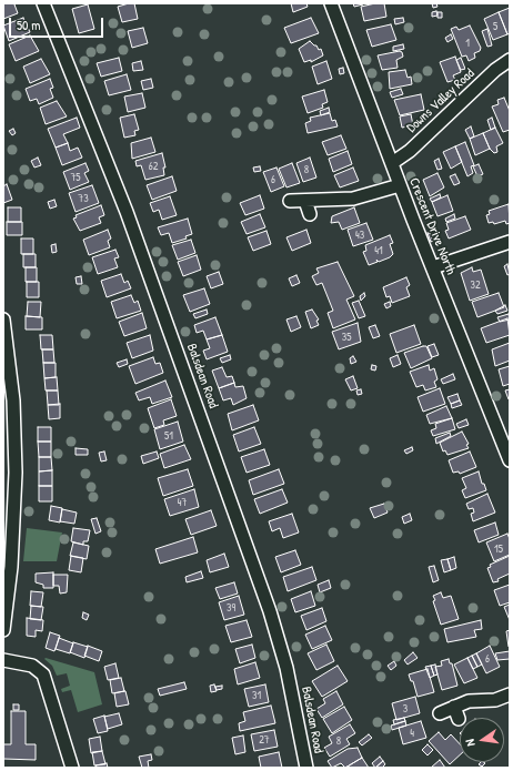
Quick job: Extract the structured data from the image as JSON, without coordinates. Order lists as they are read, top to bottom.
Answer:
{
  "streets": {
    "street": ["Downs Valley Road", "Crescent Drive North", "Balsdean Road"]
  },
  "crossings": [
    ["Downs Valley Road", "Crescent Drive North"]
  ],
  "house_numbers": [
    "5",
    "1",
    "62",
    "8",
    "75",
    "6",
    "73",
    "43",
    "41",
    "32",
    "35",
    "51",
    "47",
    "15",
    "39",
    "6",
    "31",
    "3",
    "4",
    "27",
    "8"
  ],
  "scale_bar": "50 m",
  "north": "left"
}
